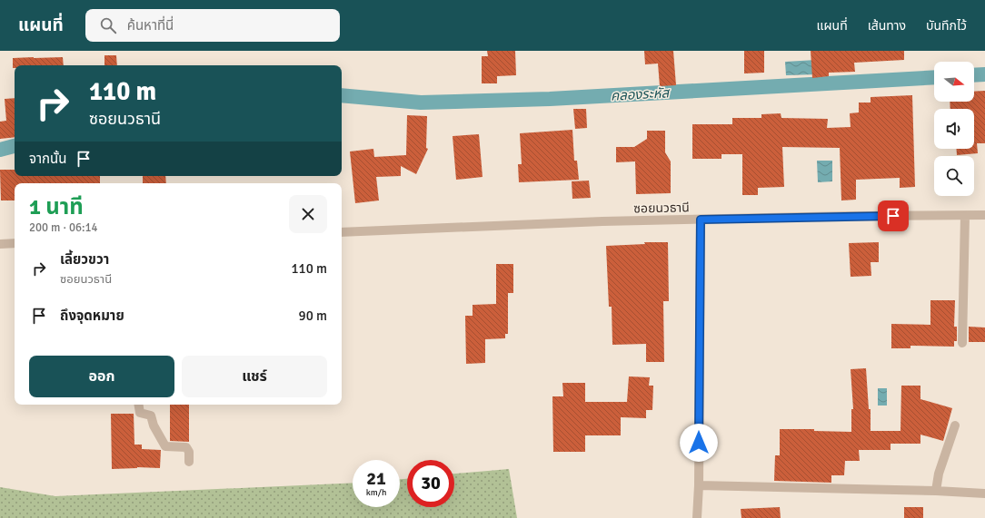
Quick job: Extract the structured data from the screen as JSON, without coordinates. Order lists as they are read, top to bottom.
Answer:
{
  "streets": {
    "street": ["ซอยนวธานี"]
  },
  "water": ["คลองระหัส"],
  "north": "right",
  "page": {
    "header": "แผนที่",
    "search": "ค้นหาที่นี่",
    "nav": ["แผนที่", "เส้นทาง", "บันทึกไว้"],
    "turn": ["110 m", "ซอยนวธานี"],
    "then": "จากนั้น",
    "heading": ["1 นาที", "200 m · 06:14"],
    "list": [
      {
        "name": "เลี้ยวขวา",
        "note": "ซอยนวธานี",
        "value": "110 m"
      },
      {
        "name": "ถึงจุดหมาย",
        "value": "90 m"
      }
    ],
    "buttons": ["ออก", "แชร์"],
    "speed": "21 km/h",
    "limit": "30"
  }
}
